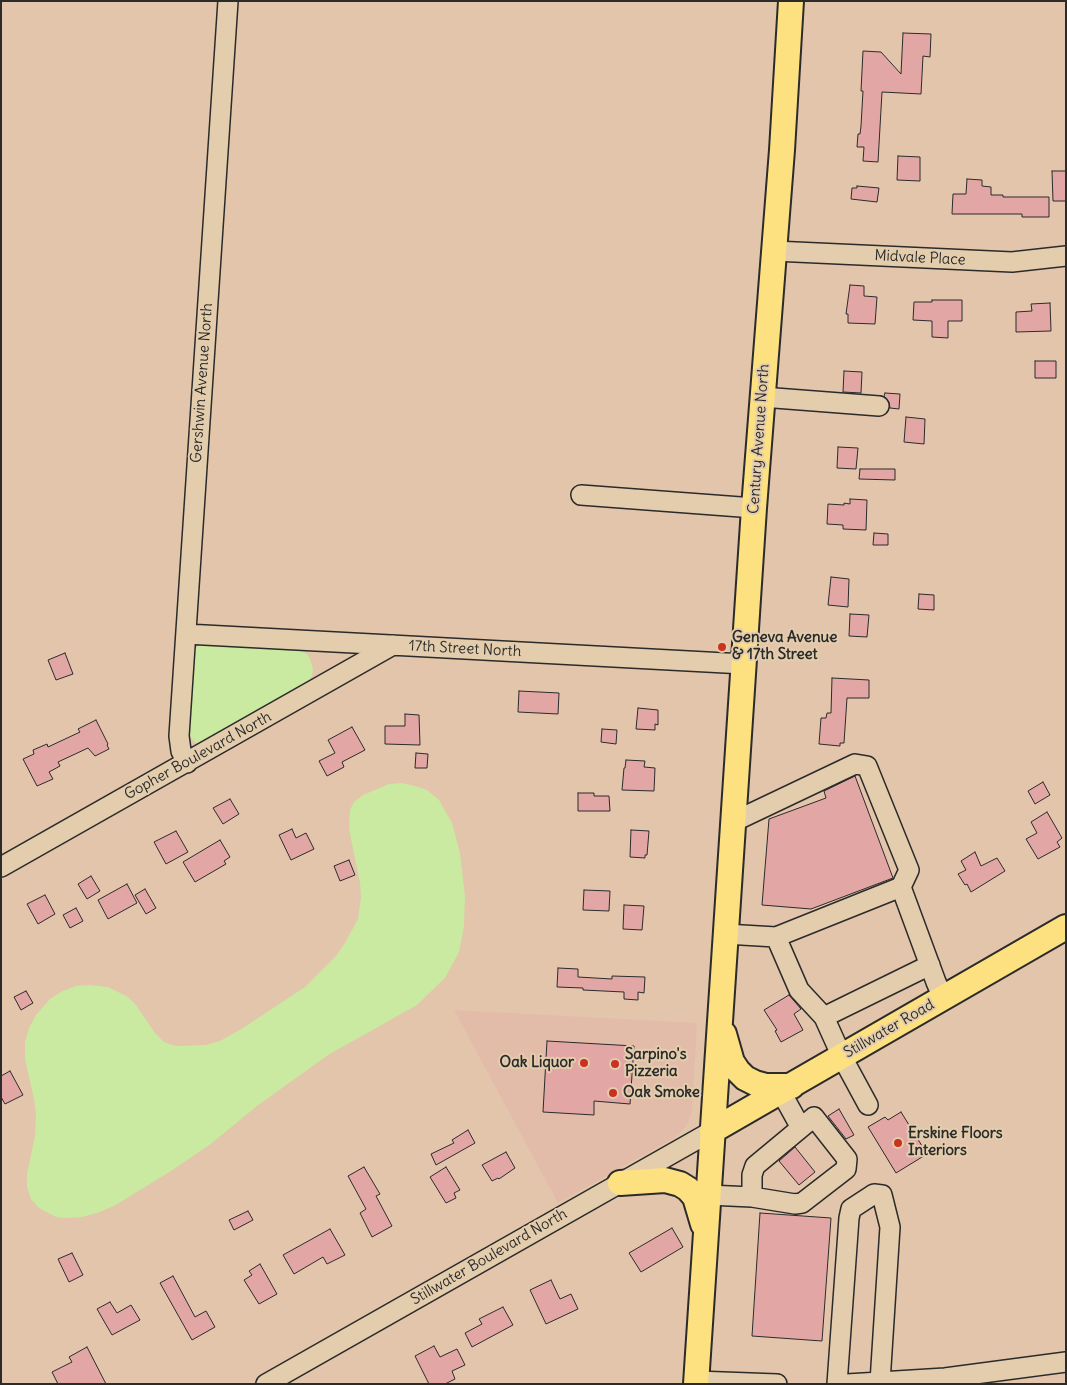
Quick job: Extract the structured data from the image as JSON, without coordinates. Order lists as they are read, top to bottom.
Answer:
{
  "streets": {
    "main road": ["Century Avenue North", "Stillwater Road"],
    "street": [
      "Midvale Place",
      "Gershwin Avenue North",
      "17th Street North",
      "Gopher Boulevard North",
      "Stillwater Boulevard North"
    ]
  },
  "crossings": [
    ["Midvale Place", "Century Avenue North"],
    ["Gershwin Avenue North", "17th Street North"],
    ["Gershwin Avenue North", "Gopher Boulevard North"],
    ["Century Avenue North", "17th Street North"],
    ["Century Avenue North", "Stillwater Road"],
    ["Century Avenue North", "Stillwater Boulevard North"],
    ["17th Street North", "Gopher Boulevard North"],
    ["Stillwater Road", "Stillwater Boulevard North"]
  ],
  "places": [
    "Geneva Avenue & 17th Street",
    "Oak Liquor",
    "Sarpino's Pizzeria",
    "Oak Smoke",
    "Erskine Floors Interiors"
  ]
}
